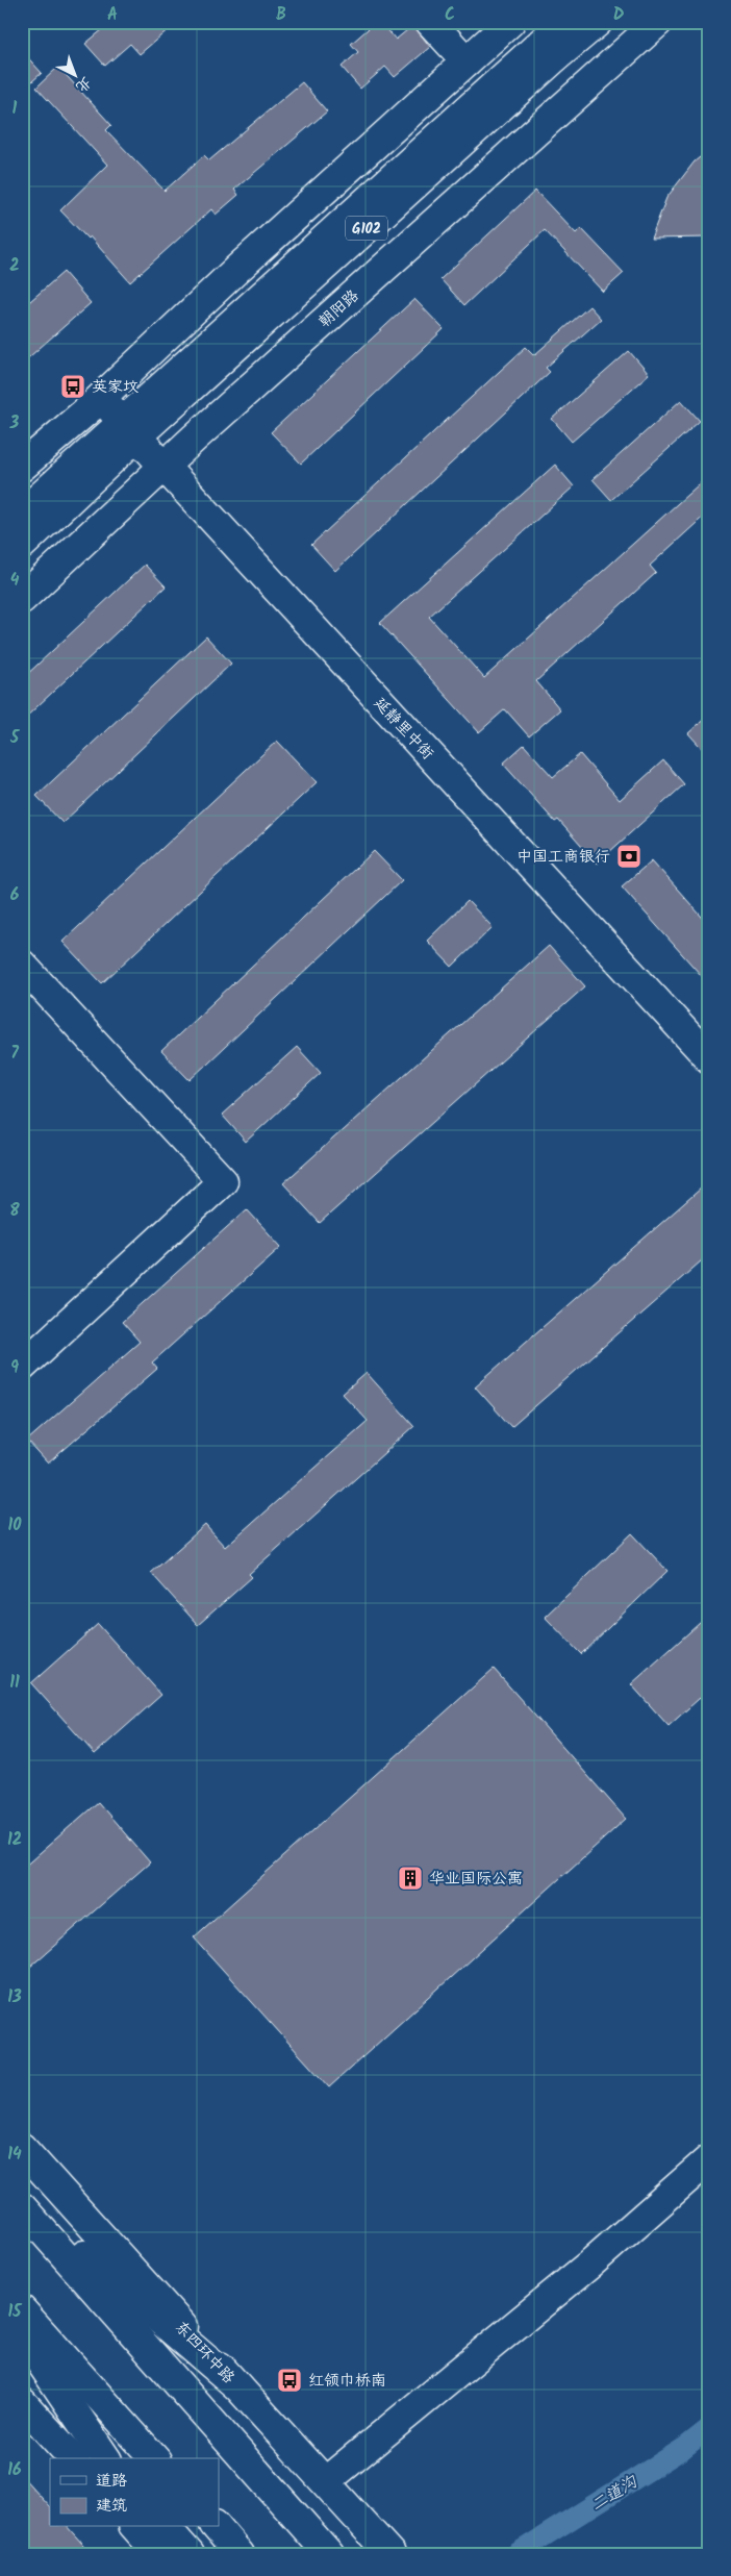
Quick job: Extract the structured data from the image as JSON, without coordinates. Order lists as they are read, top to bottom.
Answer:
{
  "streets": {
    "main road": [
      "G102",
      "朝阳路",
      "延静里中街",
      "东四环中路"
    ]
  },
  "crossings": [
    ["G102", "延静里中街"],
    ["朝阳路", "延静里中街"]
  ],
  "water": ["二道沟"],
  "places": {
    "bus stop": ["英家坟", "红领巾桥南"],
    "bank": ["中国工商银行"],
    "building": ["华业国际公寓"]
  },
  "legend": ["道路", "建筑"],
  "north": "bottom right",
  "grid": {
    "columns": [
      "A",
      "B",
      "C",
      "D"
    ],
    "rows": [
      "1",
      "2",
      "3",
      "4",
      "5",
      "6",
      "7",
      "8",
      "9",
      "10",
      "11",
      "12",
      "13",
      "14",
      "15",
      "16"
    ]
  }
}
